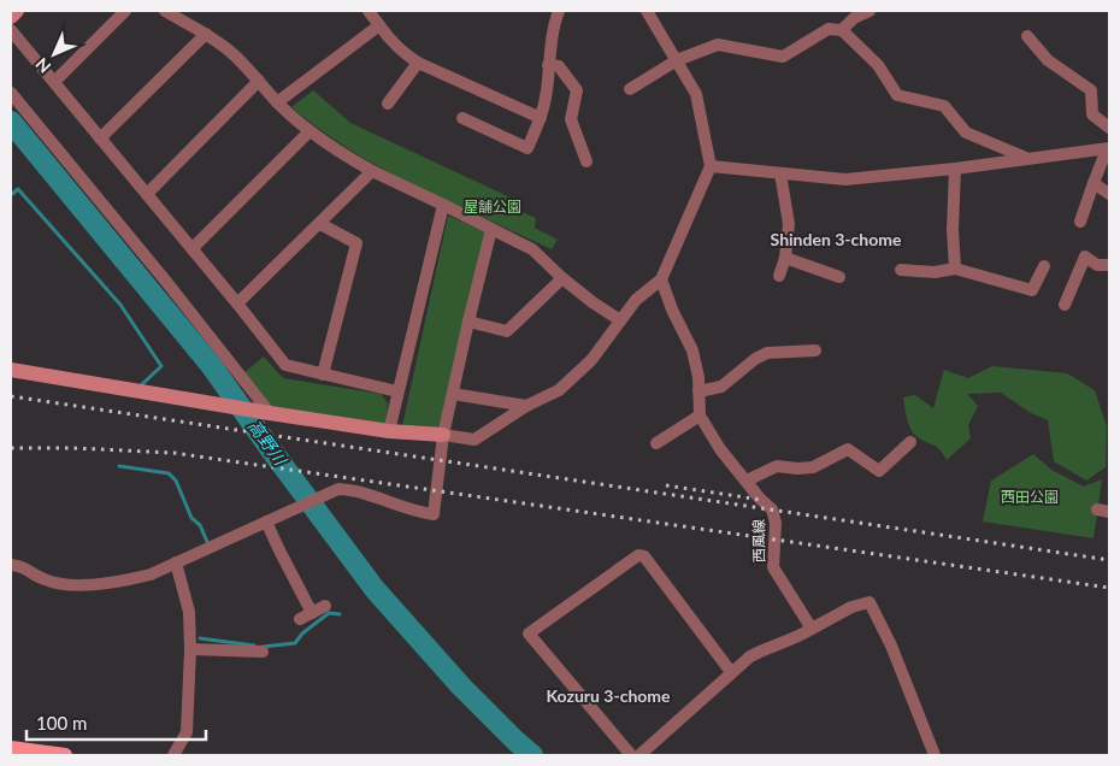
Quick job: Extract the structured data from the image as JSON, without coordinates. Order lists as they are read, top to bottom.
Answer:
{
  "streets": {
    "street": ["西風線"]
  },
  "districts": ["Shinden 3-chome", "Kozuru 3-chome"],
  "water": ["高野川"],
  "parks": ["屋舗公園", "西田公園"],
  "scale_bar": "100 m",
  "north": "bottom left"
}
